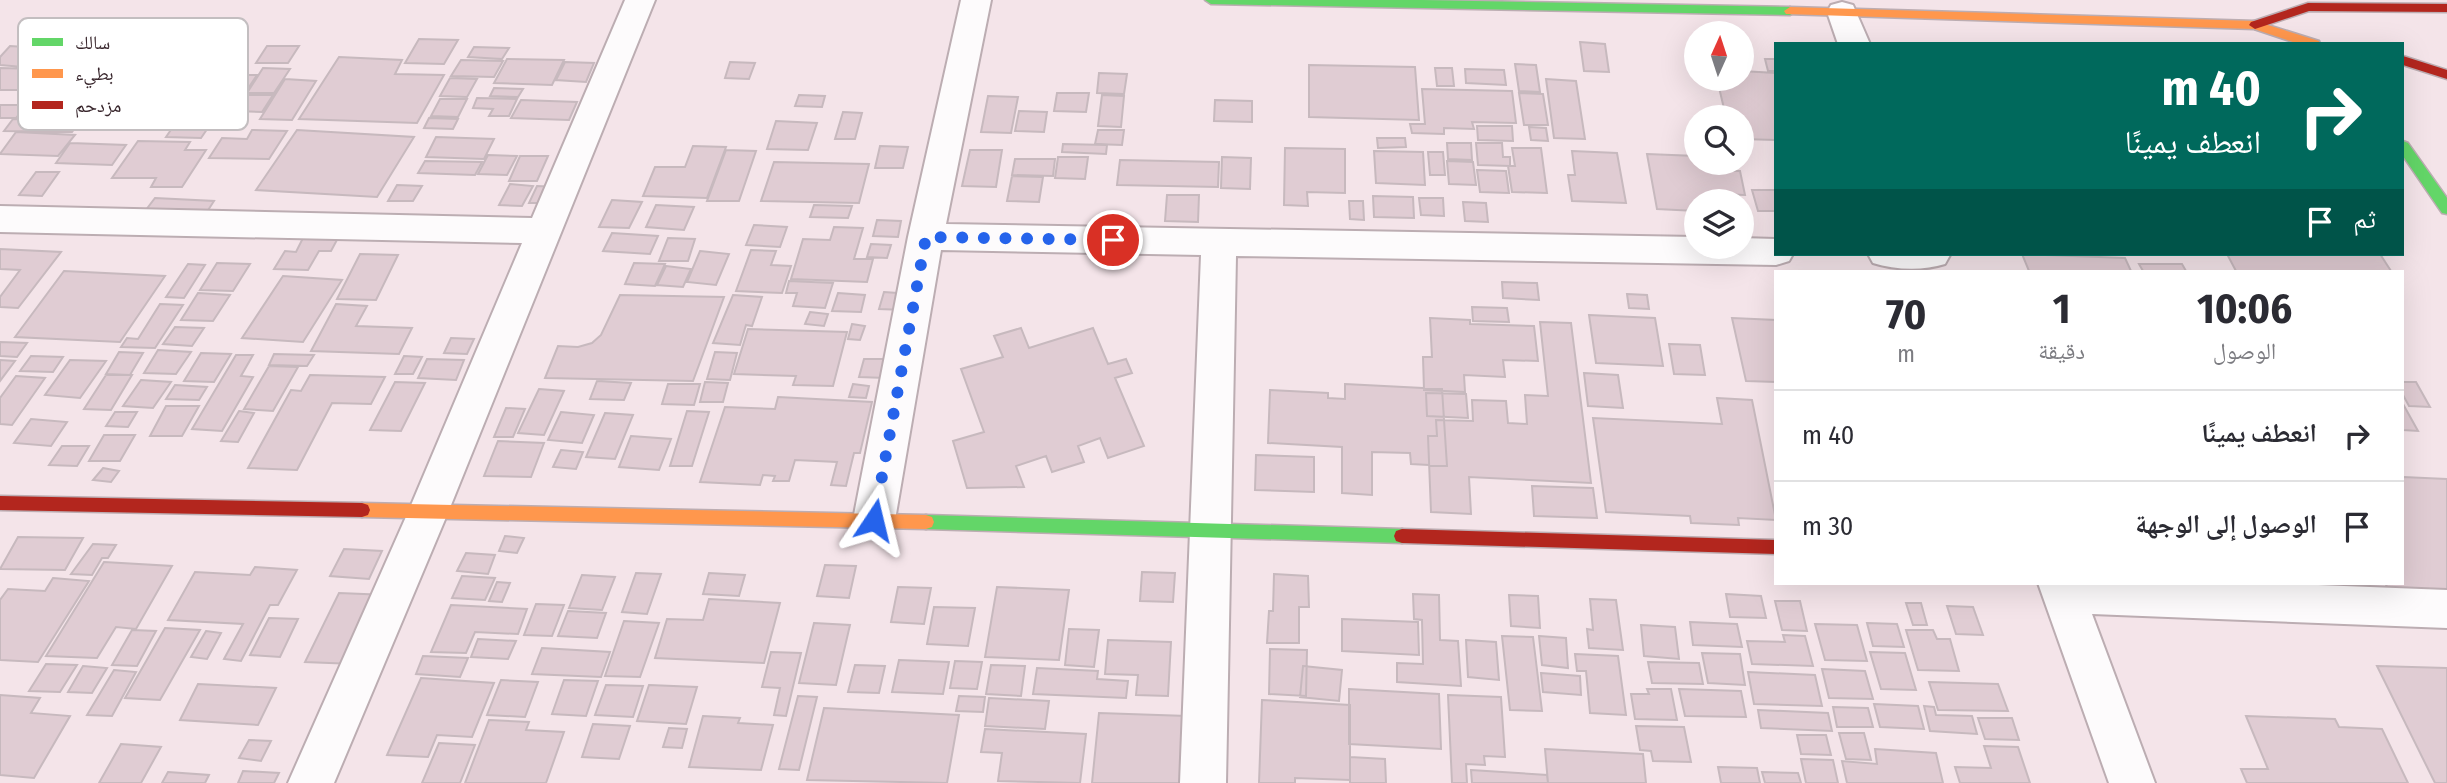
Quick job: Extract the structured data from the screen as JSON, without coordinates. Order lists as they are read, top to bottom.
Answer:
{
  "legend": ["سالك", "بطيء", "مزدحم"],
  "north": "top",
  "page": {
    "turn": ["40 m", "انعطف يمينًا"],
    "then": "ثم",
    "eta": [
      "10:06",
      "الوصول",
      "1",
      "دقيقة",
      "70",
      "m"
    ],
    "list": [
      {
        "name": "انعطف يمينًا",
        "value": "40 m"
      },
      {
        "name": "الوصول إلى الوجهة",
        "value": "30 m"
      }
    ]
  }
}
